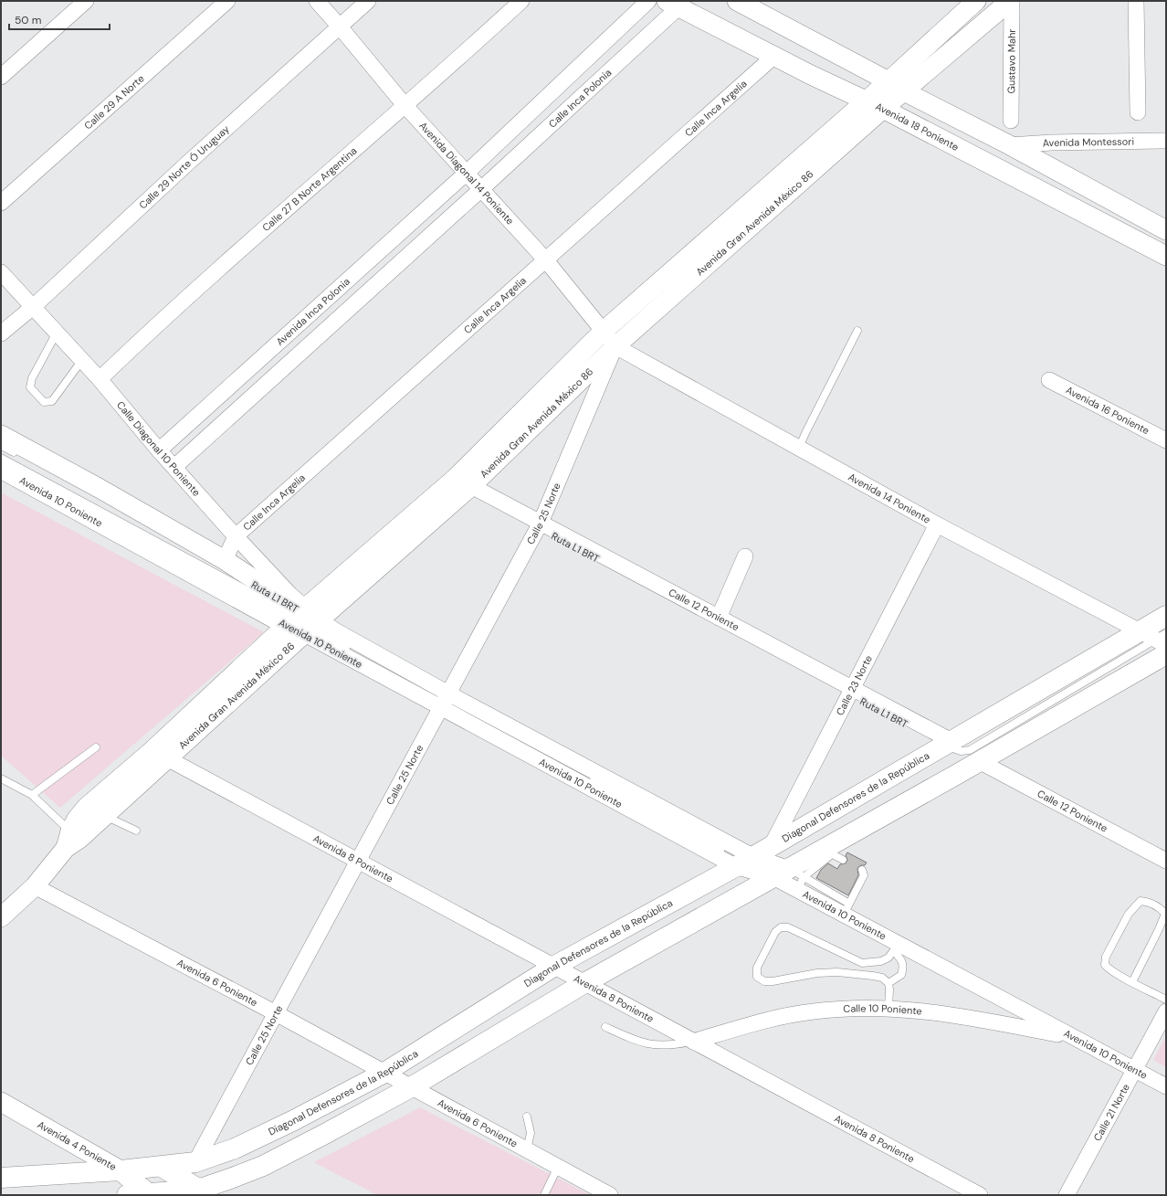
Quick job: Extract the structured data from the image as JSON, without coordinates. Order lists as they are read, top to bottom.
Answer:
{
  "streets": {
    "main road": ["Calle 25 Norte", "Diagonal Defensores de la República", "Avenida 4 Poniente"],
    "street": [
      "Gustavo Mahr",
      "Calle Inca Polonia",
      "Calle 29 A Norte",
      "Calle Inca Argelia",
      "Avenida 18 Poniente",
      "Avenida Montessori",
      "Calle 29 Norte Ó Uruguay",
      "Avenida Diagonal 14 Poniente",
      "Calle 27 B Norte Argentina",
      "Avenida Gran Avenida México 86",
      "Avenida Inca Polonia",
      "Avenida 16 Poniente",
      "Calle Diagonal 10 Poniente",
      "Avenida 14 Poniente",
      "Avenida 10 Poniente",
      "Calle 12 Poniente",
      "Calle 23 Norte",
      "Avenida 8 Poniente",
      "Avenida 6 Poniente",
      "Calle 10 Poniente",
      "Calle 21 Norte"
    ],
    "lane": ["Ruta L1 BRT"]
  },
  "crossings": [
    ["Gustavo Mahr", "Avenida Gran Avenida México 86"],
    ["Calle Inca Polonia", "Avenida 18 Poniente"],
    ["Calle Inca Polonia", "Avenida Diagonal 14 Poniente"],
    ["Calle Inca Argelia", "Avenida 18 Poniente"],
    ["Calle Inca Argelia", "Avenida Diagonal 14 Poniente"],
    ["Calle Inca Argelia", "Calle Diagonal 10 Poniente"],
    ["Calle Inca Argelia", "Avenida 10 Poniente"],
    ["Avenida 18 Poniente", "Avenida Gran Avenida México 86"],
    ["Calle 29 Norte Ó Uruguay", "Avenida Diagonal 14 Poniente"],
    ["Calle 29 Norte Ó Uruguay", "Calle Diagonal 10 Poniente"],
    ["Avenida Diagonal 14 Poniente", "Calle 27 B Norte Argentina"],
    ["Avenida Diagonal 14 Poniente", "Avenida Gran Avenida México 86"],
    ["Avenida Diagonal 14 Poniente", "Avenida Inca Polonia"],
    ["Avenida Diagonal 14 Poniente", "Avenida 14 Poniente"],
    ["Avenida Diagonal 14 Poniente", "Calle 25 Norte"],
    ["Calle 27 B Norte Argentina", "Calle Diagonal 10 Poniente"],
    ["Avenida Gran Avenida México 86", "Calle Diagonal 10 Poniente"],
    ["Avenida Gran Avenida México 86", "Avenida 14 Poniente"],
    ["Avenida Gran Avenida México 86", "Avenida 10 Poniente"],
    ["Avenida Gran Avenida México 86", "Calle 25 Norte"],
    ["Avenida Gran Avenida México 86", "Ruta L1 BRT"],
    ["Avenida Gran Avenida México 86", "Calle 12 Poniente"],
    ["Avenida Gran Avenida México 86", "Avenida 8 Poniente"],
    ["Avenida Gran Avenida México 86", "Avenida 6 Poniente"],
    ["Avenida Inca Polonia", "Calle Diagonal 10 Poniente"],
    ["Calle Diagonal 10 Poniente", "Avenida 10 Poniente"],
    ["Calle Diagonal 10 Poniente", "Ruta L1 BRT"],
    ["Avenida 14 Poniente", "Calle 25 Norte"],
    ["Avenida 14 Poniente", "Calle 23 Norte"],
    ["Avenida 14 Poniente", "Diagonal Defensores de la República"],
    ["Avenida 10 Poniente", "Calle 25 Norte"],
    ["Avenida 10 Poniente", "Ruta L1 BRT"],
    ["Avenida 10 Poniente", "Diagonal Defensores de la República"],
    ["Avenida 10 Poniente", "Calle 10 Poniente"],
    ["Avenida 10 Poniente", "Calle 21 Norte"],
    ["Calle 25 Norte", "Ruta L1 BRT"],
    ["Calle 25 Norte", "Calle 12 Poniente"],
    ["Calle 25 Norte", "Diagonal Defensores de la República"],
    ["Calle 25 Norte", "Avenida 8 Poniente"],
    ["Calle 25 Norte", "Avenida 6 Poniente"],
    ["Ruta L1 BRT", "Calle 12 Poniente"],
    ["Ruta L1 BRT", "Calle 23 Norte"],
    ["Calle 12 Poniente", "Calle 23 Norte"],
    ["Calle 12 Poniente", "Diagonal Defensores de la República"],
    ["Calle 23 Norte", "Diagonal Defensores de la República"],
    ["Diagonal Defensores de la República", "Avenida 8 Poniente"],
    ["Diagonal Defensores de la República", "Avenida 6 Poniente"],
    ["Diagonal Defensores de la República", "Avenida 4 Poniente"],
    ["Avenida 8 Poniente", "Calle 10 Poniente"]
  ],
  "scale_bar": "50 m"
}
